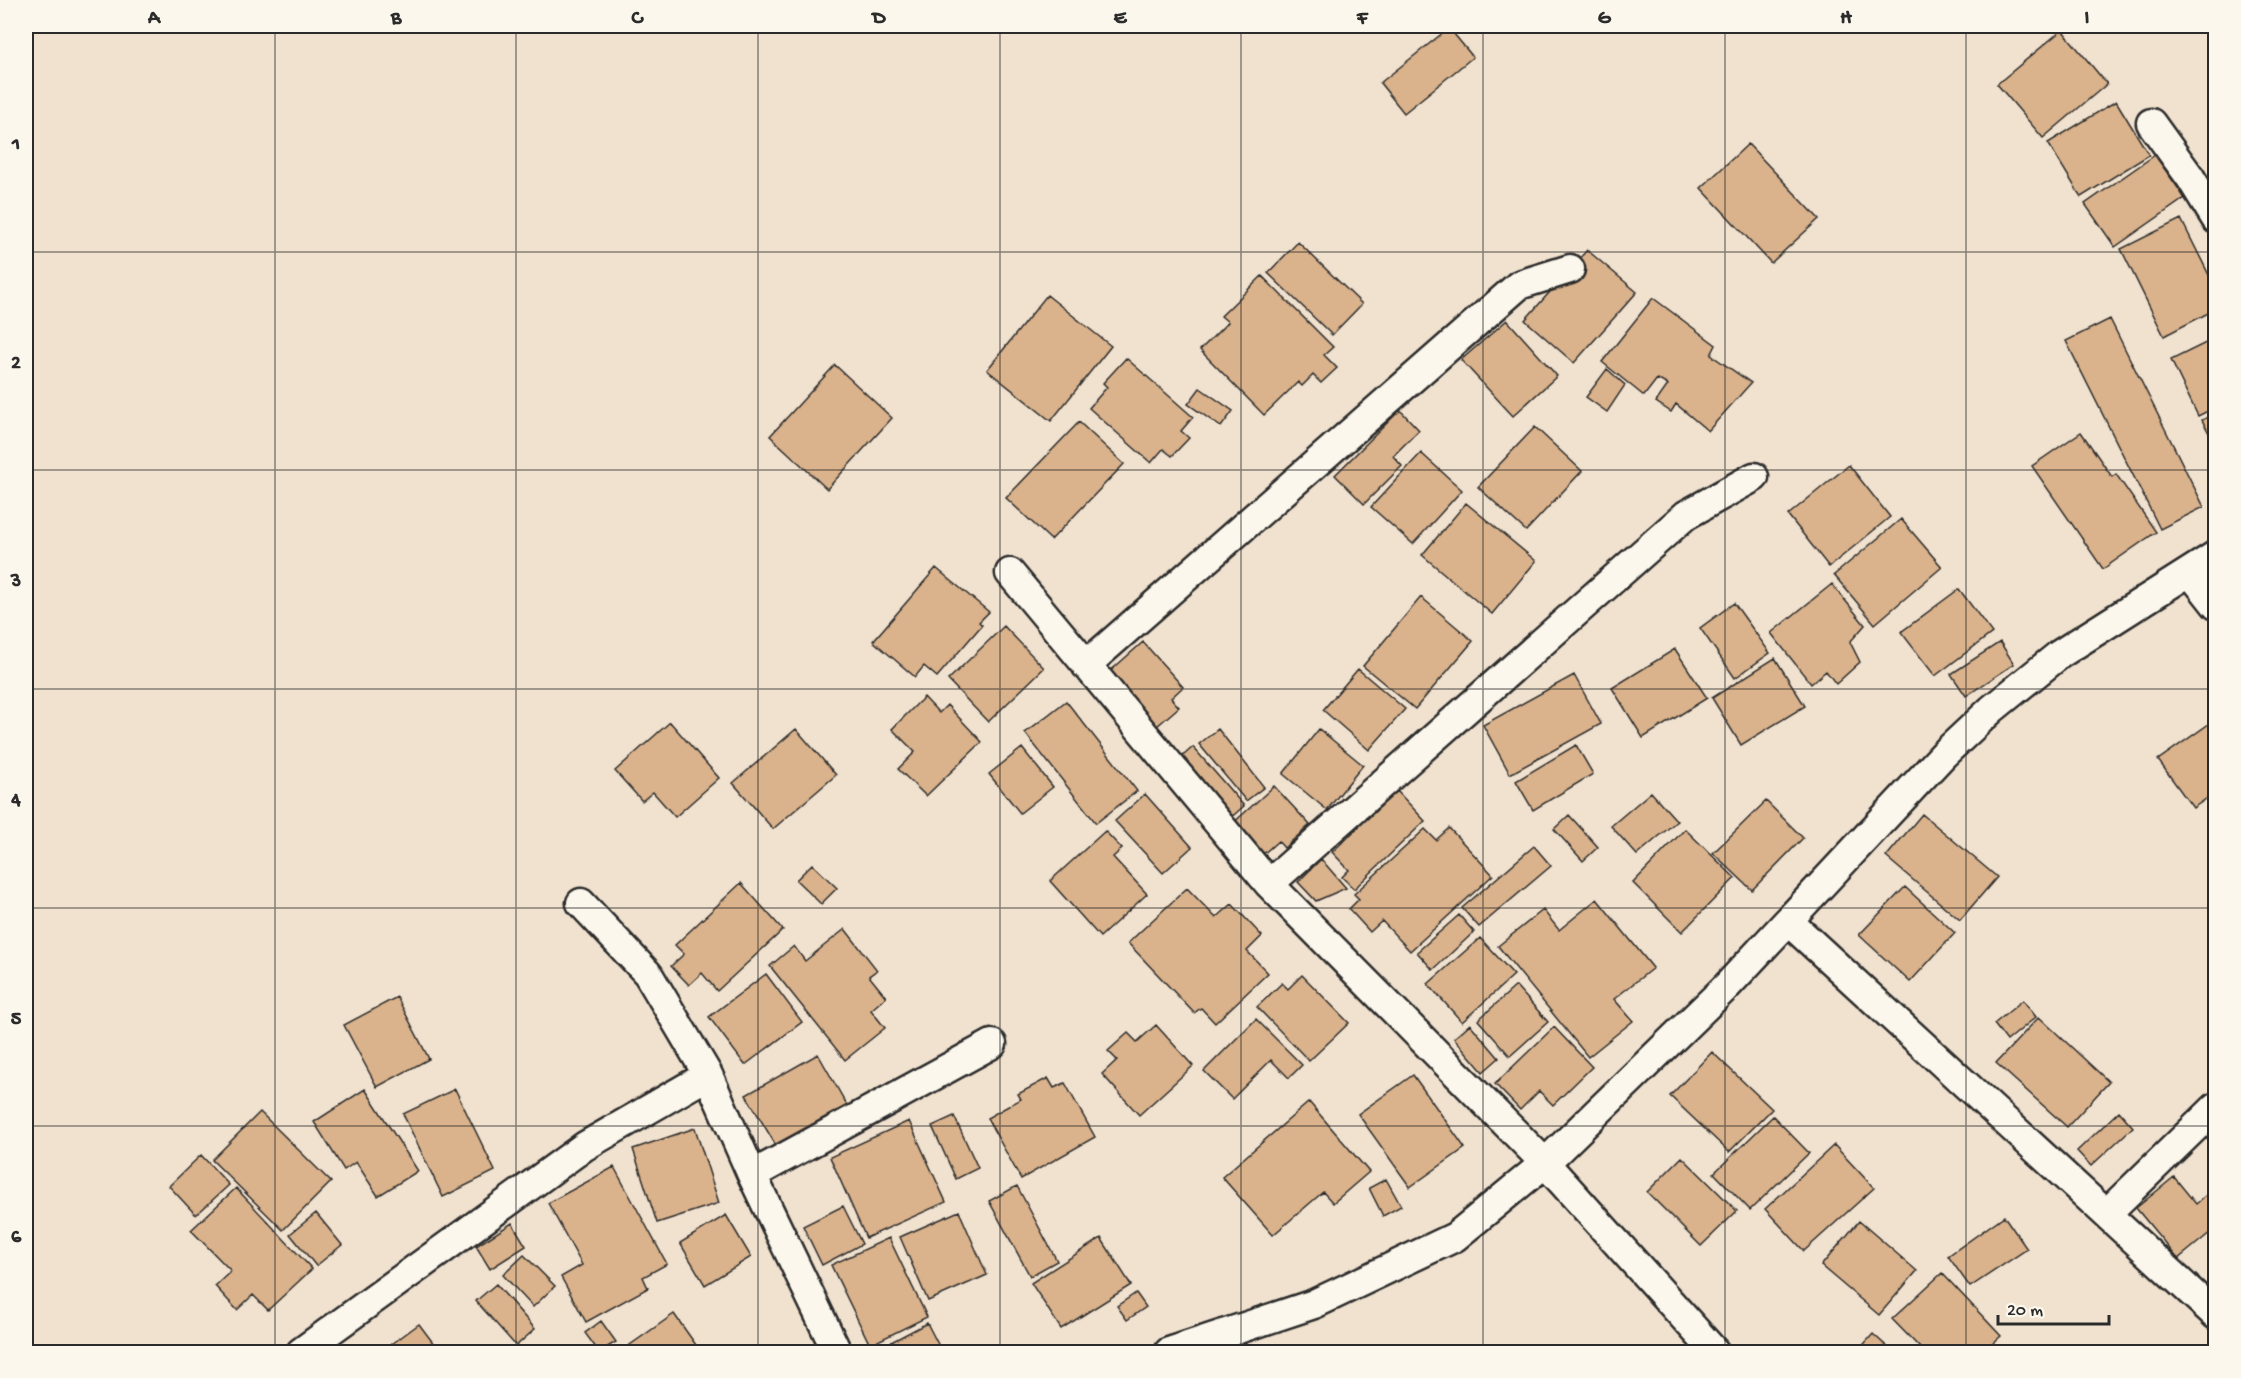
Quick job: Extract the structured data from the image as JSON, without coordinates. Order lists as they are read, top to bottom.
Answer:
{
  "scale_bar": "20 m",
  "grid": {
    "columns": [
      "A",
      "B",
      "C",
      "D",
      "E",
      "F",
      "G",
      "H",
      "I"
    ],
    "rows": [
      "1",
      "2",
      "3",
      "4",
      "5",
      "6"
    ]
  }
}
